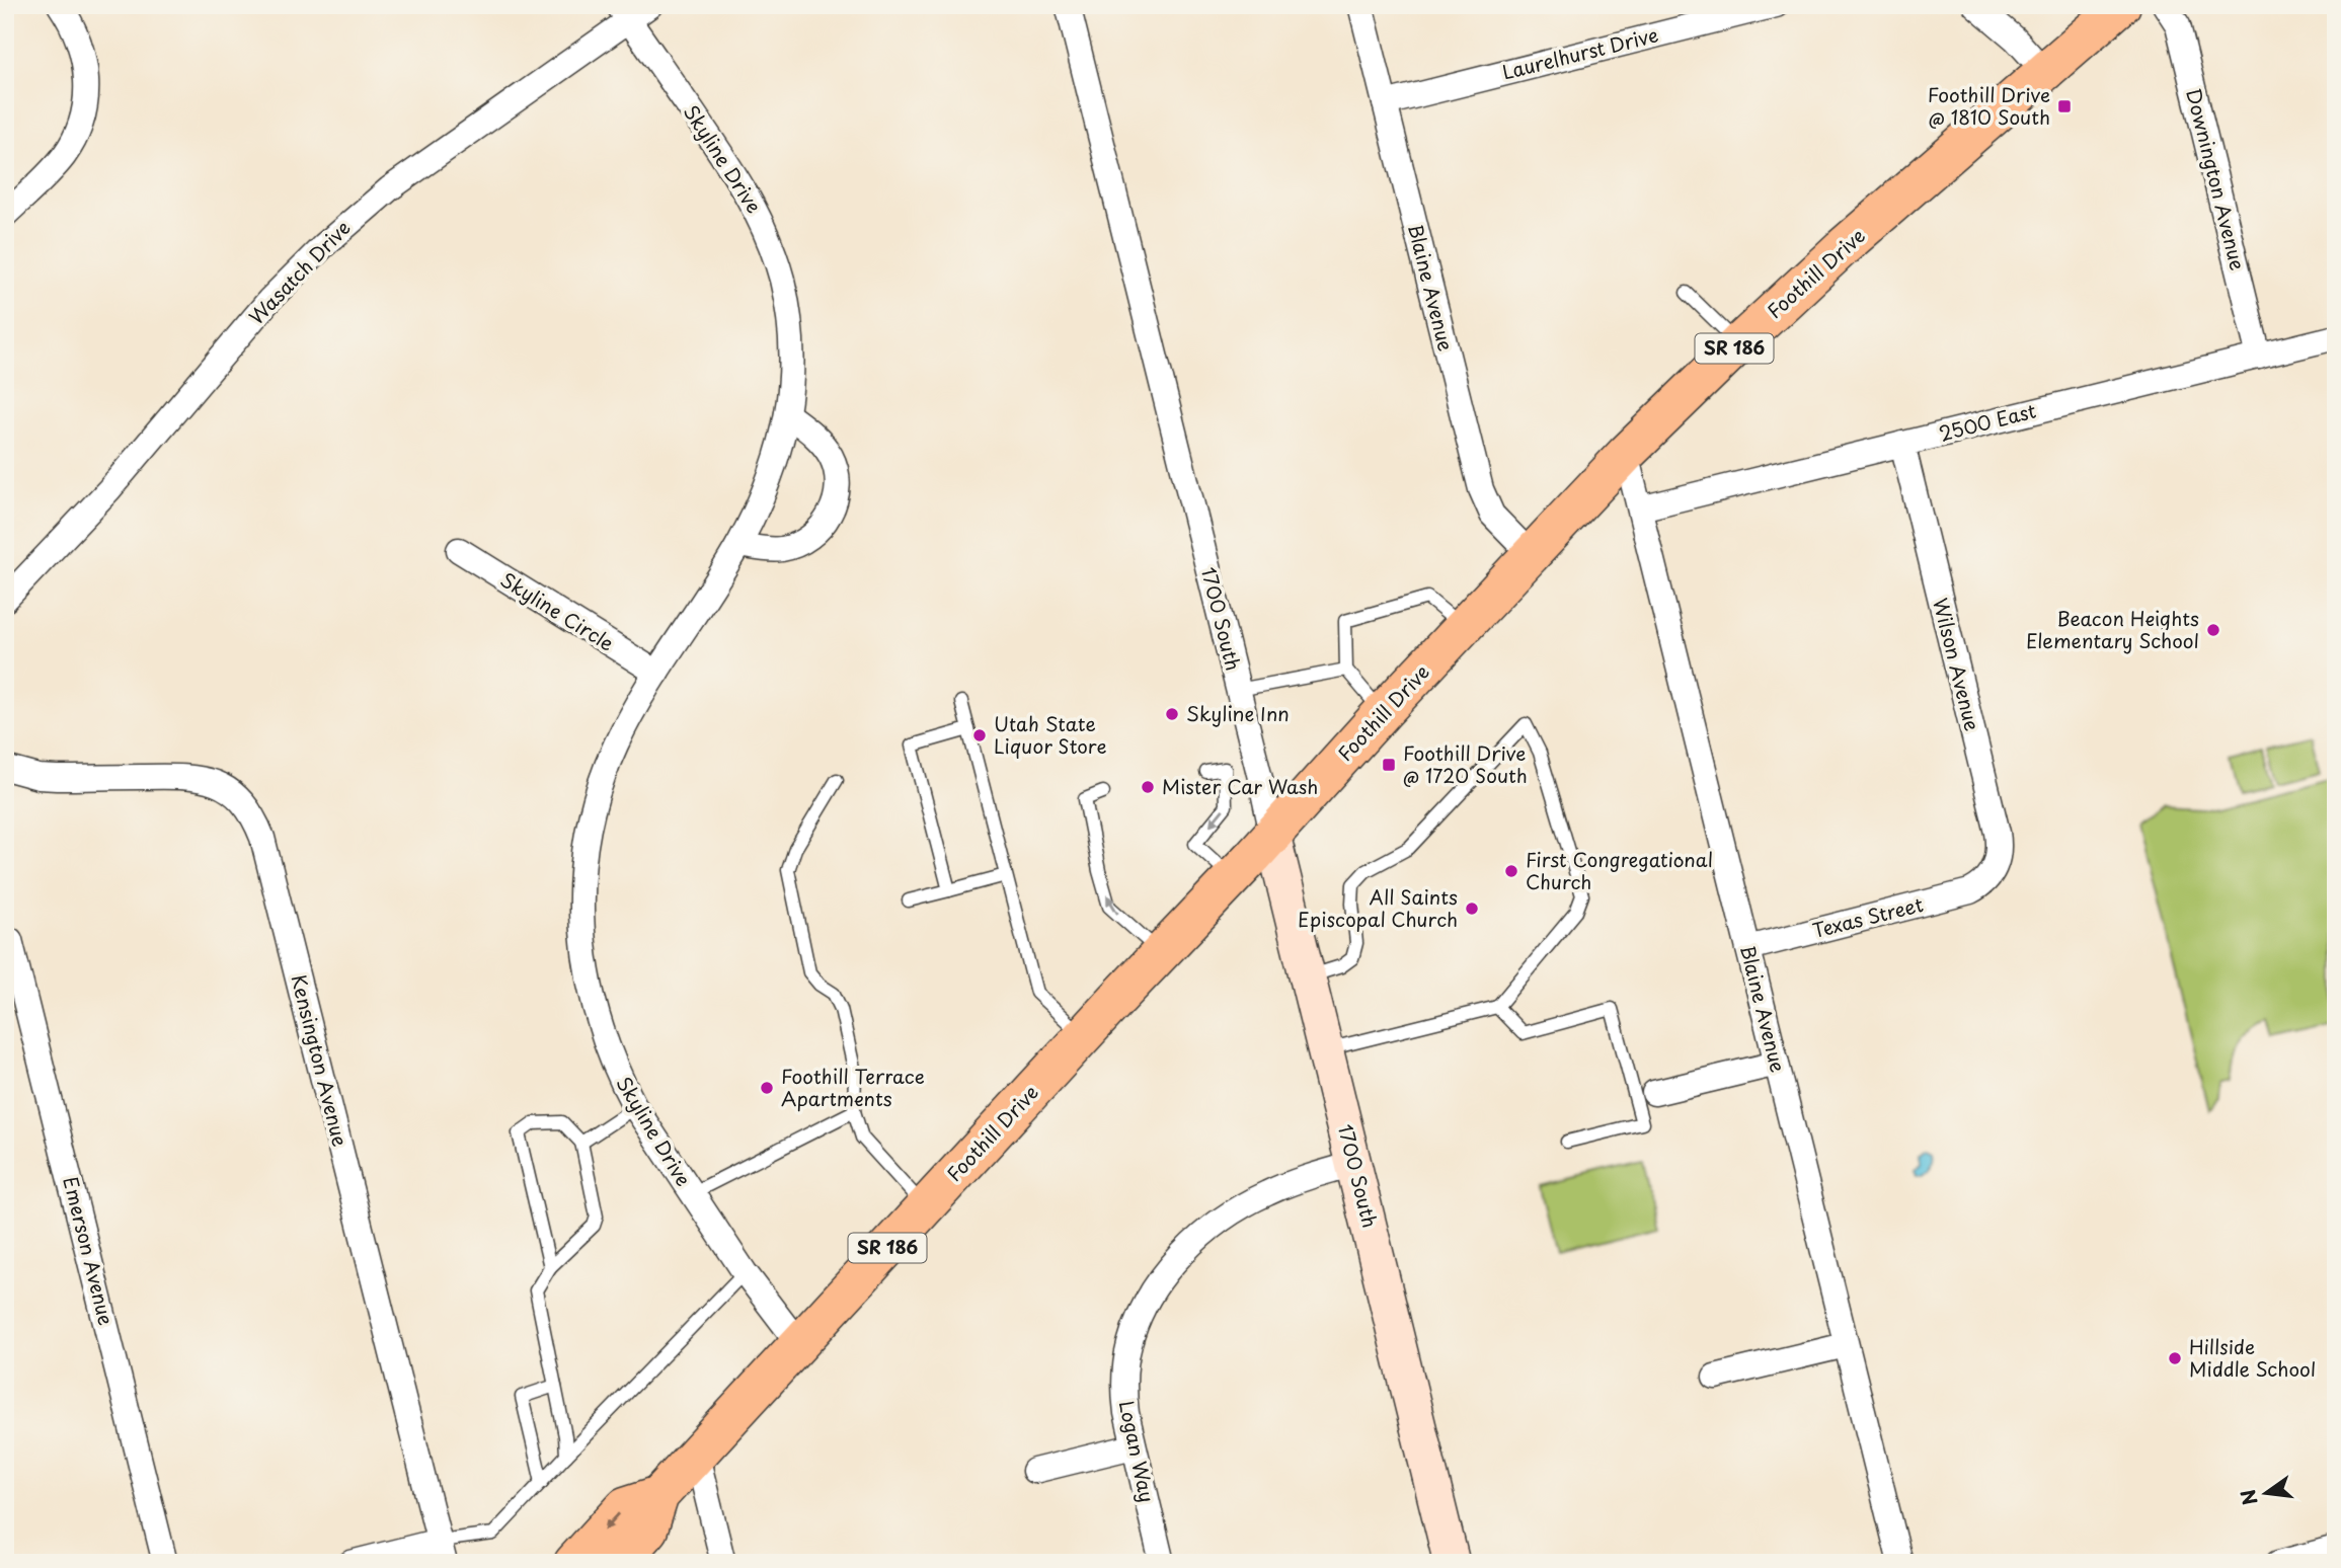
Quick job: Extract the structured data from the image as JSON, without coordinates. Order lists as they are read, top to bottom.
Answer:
{
  "streets": {
    "main road": ["Foothill Drive", "SR 186"],
    "street": [
      "Laurelhurst Drive",
      "Skyline Drive",
      "Downington Avenue",
      "Wasatch Drive",
      "Blaine Avenue",
      "2500 East",
      "Skyline Circle",
      "1700 South",
      "Wilson Avenue",
      "Texas Street",
      "Kensington Avenue",
      "Emerson Avenue",
      "Logan Way"
    ]
  },
  "crossings": [
    ["Laurelhurst Drive", "Blaine Avenue"],
    ["Skyline Drive", "Wasatch Drive"],
    ["Skyline Drive", "Foothill Drive"],
    ["Skyline Drive", "Skyline Circle"],
    ["Downington Avenue", "2500 East"],
    ["Foothill Drive", "Blaine Avenue"],
    ["Foothill Drive", "1700 South"],
    ["Blaine Avenue", "2500 East"],
    ["Blaine Avenue", "Texas Street"],
    ["2500 East", "Wilson Avenue"],
    ["1700 South", "Logan Way"],
    ["Wilson Avenue", "Texas Street"]
  ],
  "places": {
    "transit": ["Foothill Drive @ 1810 South", "Foothill Drive @ 1720 South"],
    "other": [
      "Beacon Heights Elementary School",
      "Skyline Inn",
      "Utah State Liquor Store",
      "Mister Car Wash",
      "First Congregational Church",
      "All Saints Episcopal Church",
      "Foothill Terrace Apartments",
      "Hillside Middle School"
    ]
  },
  "north": "left"
}
